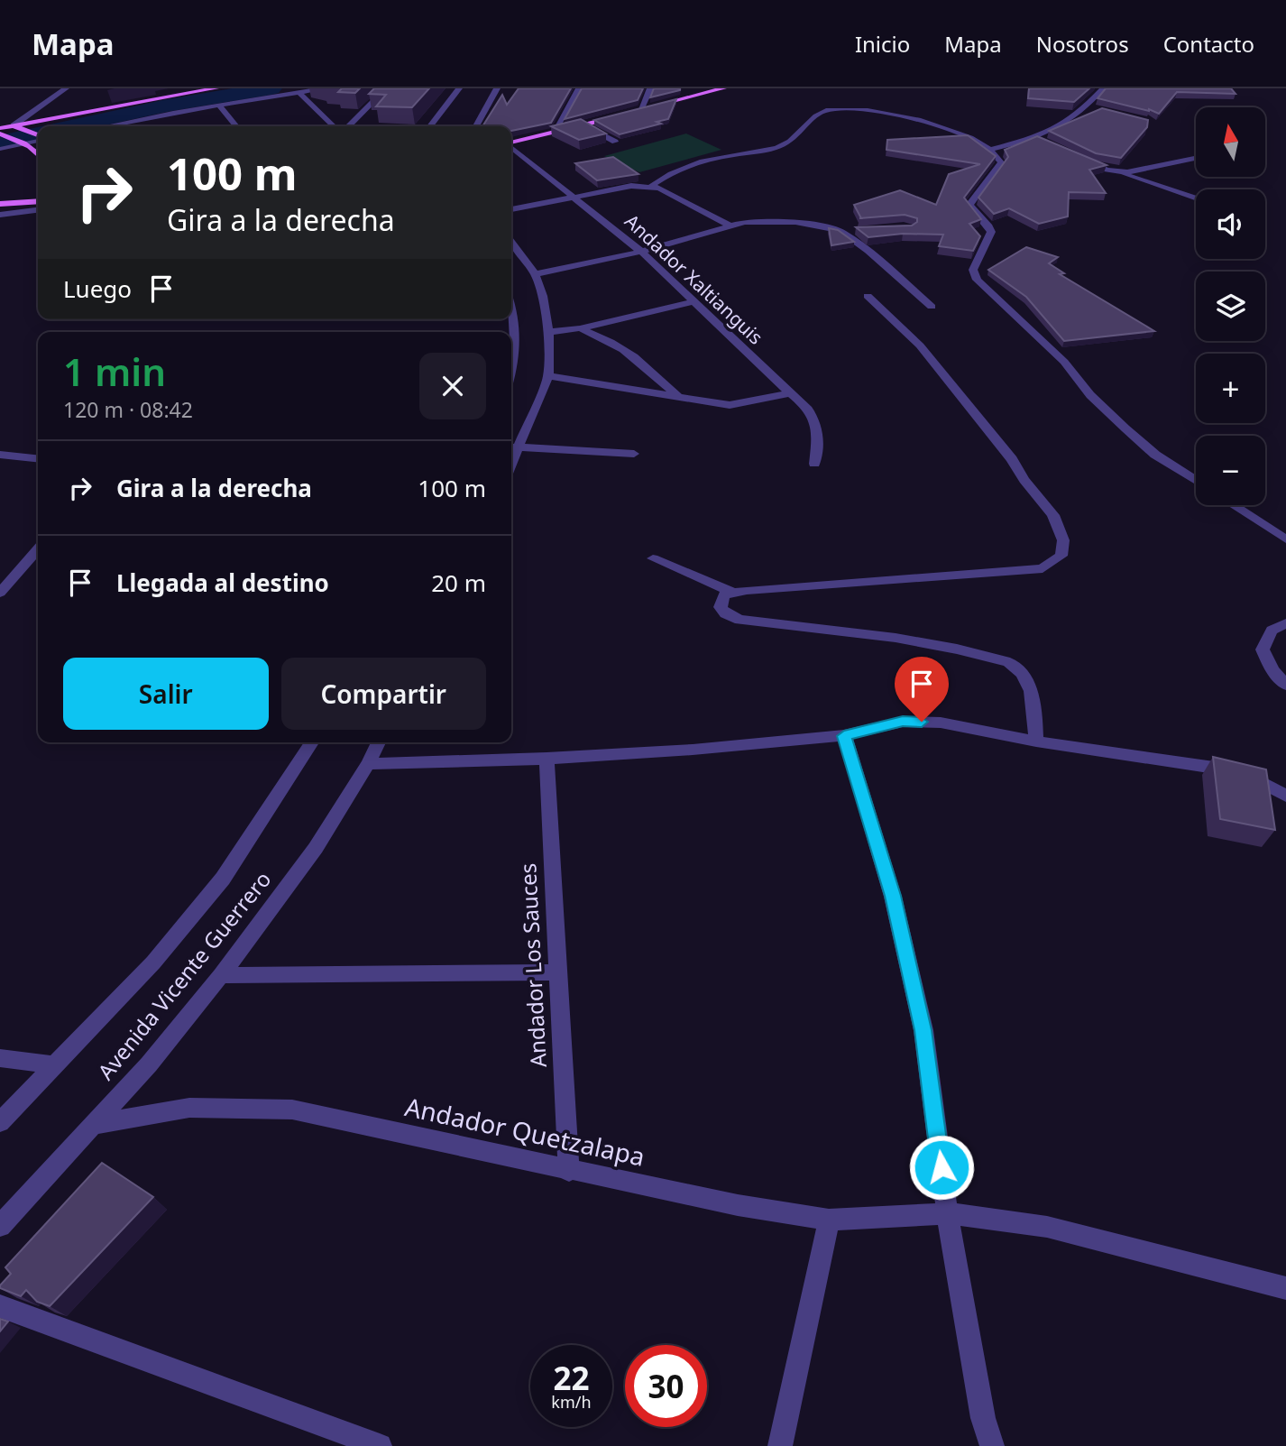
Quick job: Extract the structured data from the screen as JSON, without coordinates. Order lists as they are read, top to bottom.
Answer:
{
  "streets": {
    "street": [
      "Andador Xaltianguis",
      "Andador Los Sauces",
      "Avenida Vicente Guerrero",
      "Andador Quetzalapa"
    ]
  },
  "crossings": [
    ["Andador Los Sauces", "Andador Quetzalapa"],
    ["Avenida Vicente Guerrero", "Andador Quetzalapa"]
  ],
  "north": "top",
  "page": {
    "header": "Mapa",
    "nav": [
      "Inicio",
      "Mapa",
      "Nosotros",
      "Contacto"
    ],
    "map_buttons": ["+", "−"],
    "turn": ["100 m", "Gira a la derecha"],
    "then": "Luego",
    "heading": ["1 min", "120 m · 08:42"],
    "list": [
      {
        "name": "Gira a la derecha",
        "value": "100 m"
      },
      {
        "name": "Llegada al destino",
        "value": "20 m"
      }
    ],
    "buttons": ["Salir", "Compartir"],
    "speed": "22 km/h",
    "limit": "30"
  }
}
